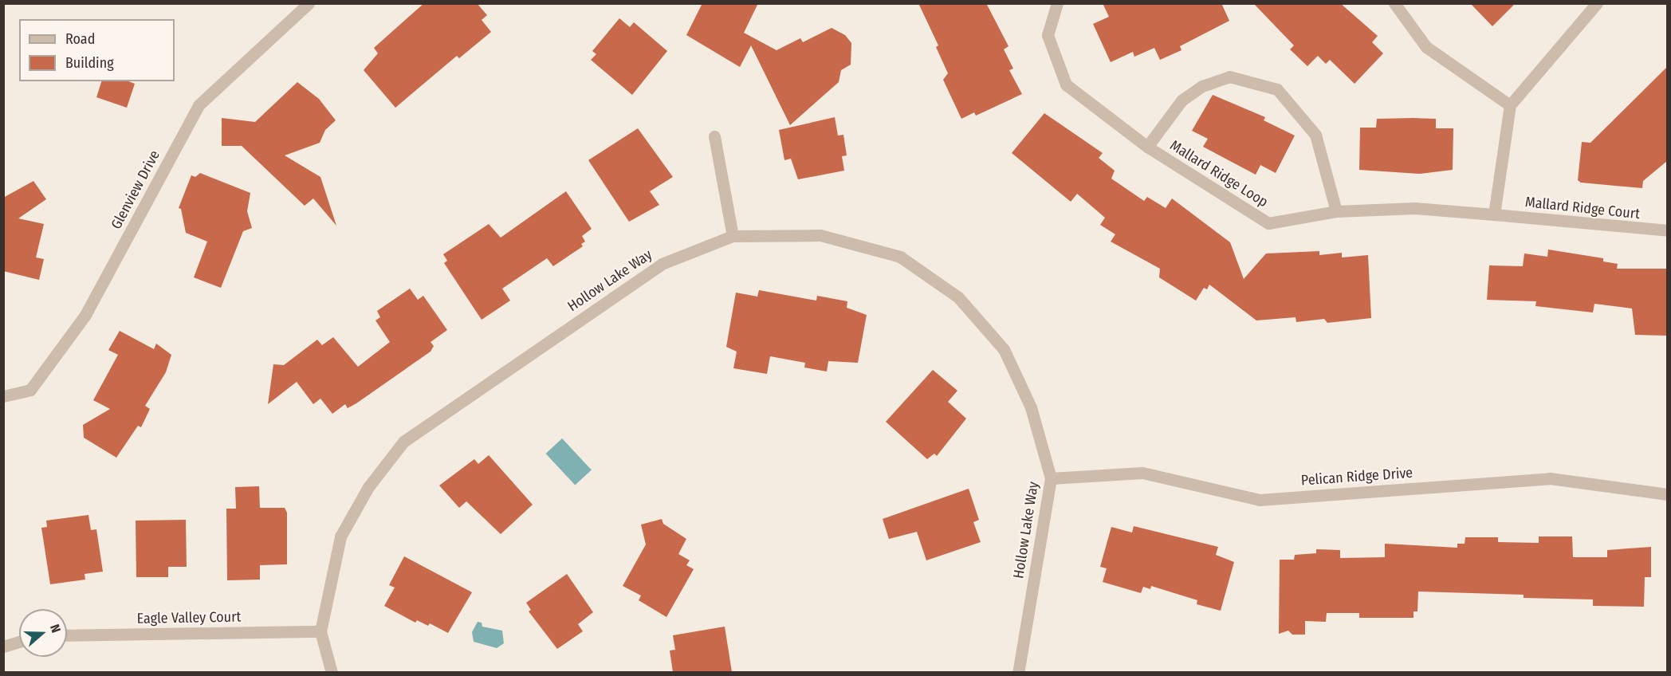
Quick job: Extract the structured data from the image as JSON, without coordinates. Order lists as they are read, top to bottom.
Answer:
{
  "streets": {
    "street": [
      "Mallard Ridge Loop",
      "Glenview Drive",
      "Mallard Ridge Court",
      "Hollow Lake Way",
      "Pelican Ridge Drive",
      "Eagle Valley Court"
    ]
  },
  "crossings": [
    ["Mallard Ridge Loop", "Mallard Ridge Court"],
    ["Hollow Lake Way", "Pelican Ridge Drive"],
    ["Hollow Lake Way", "Eagle Valley Court"]
  ],
  "legend": ["Road", "Building"],
  "north": "right"
}
